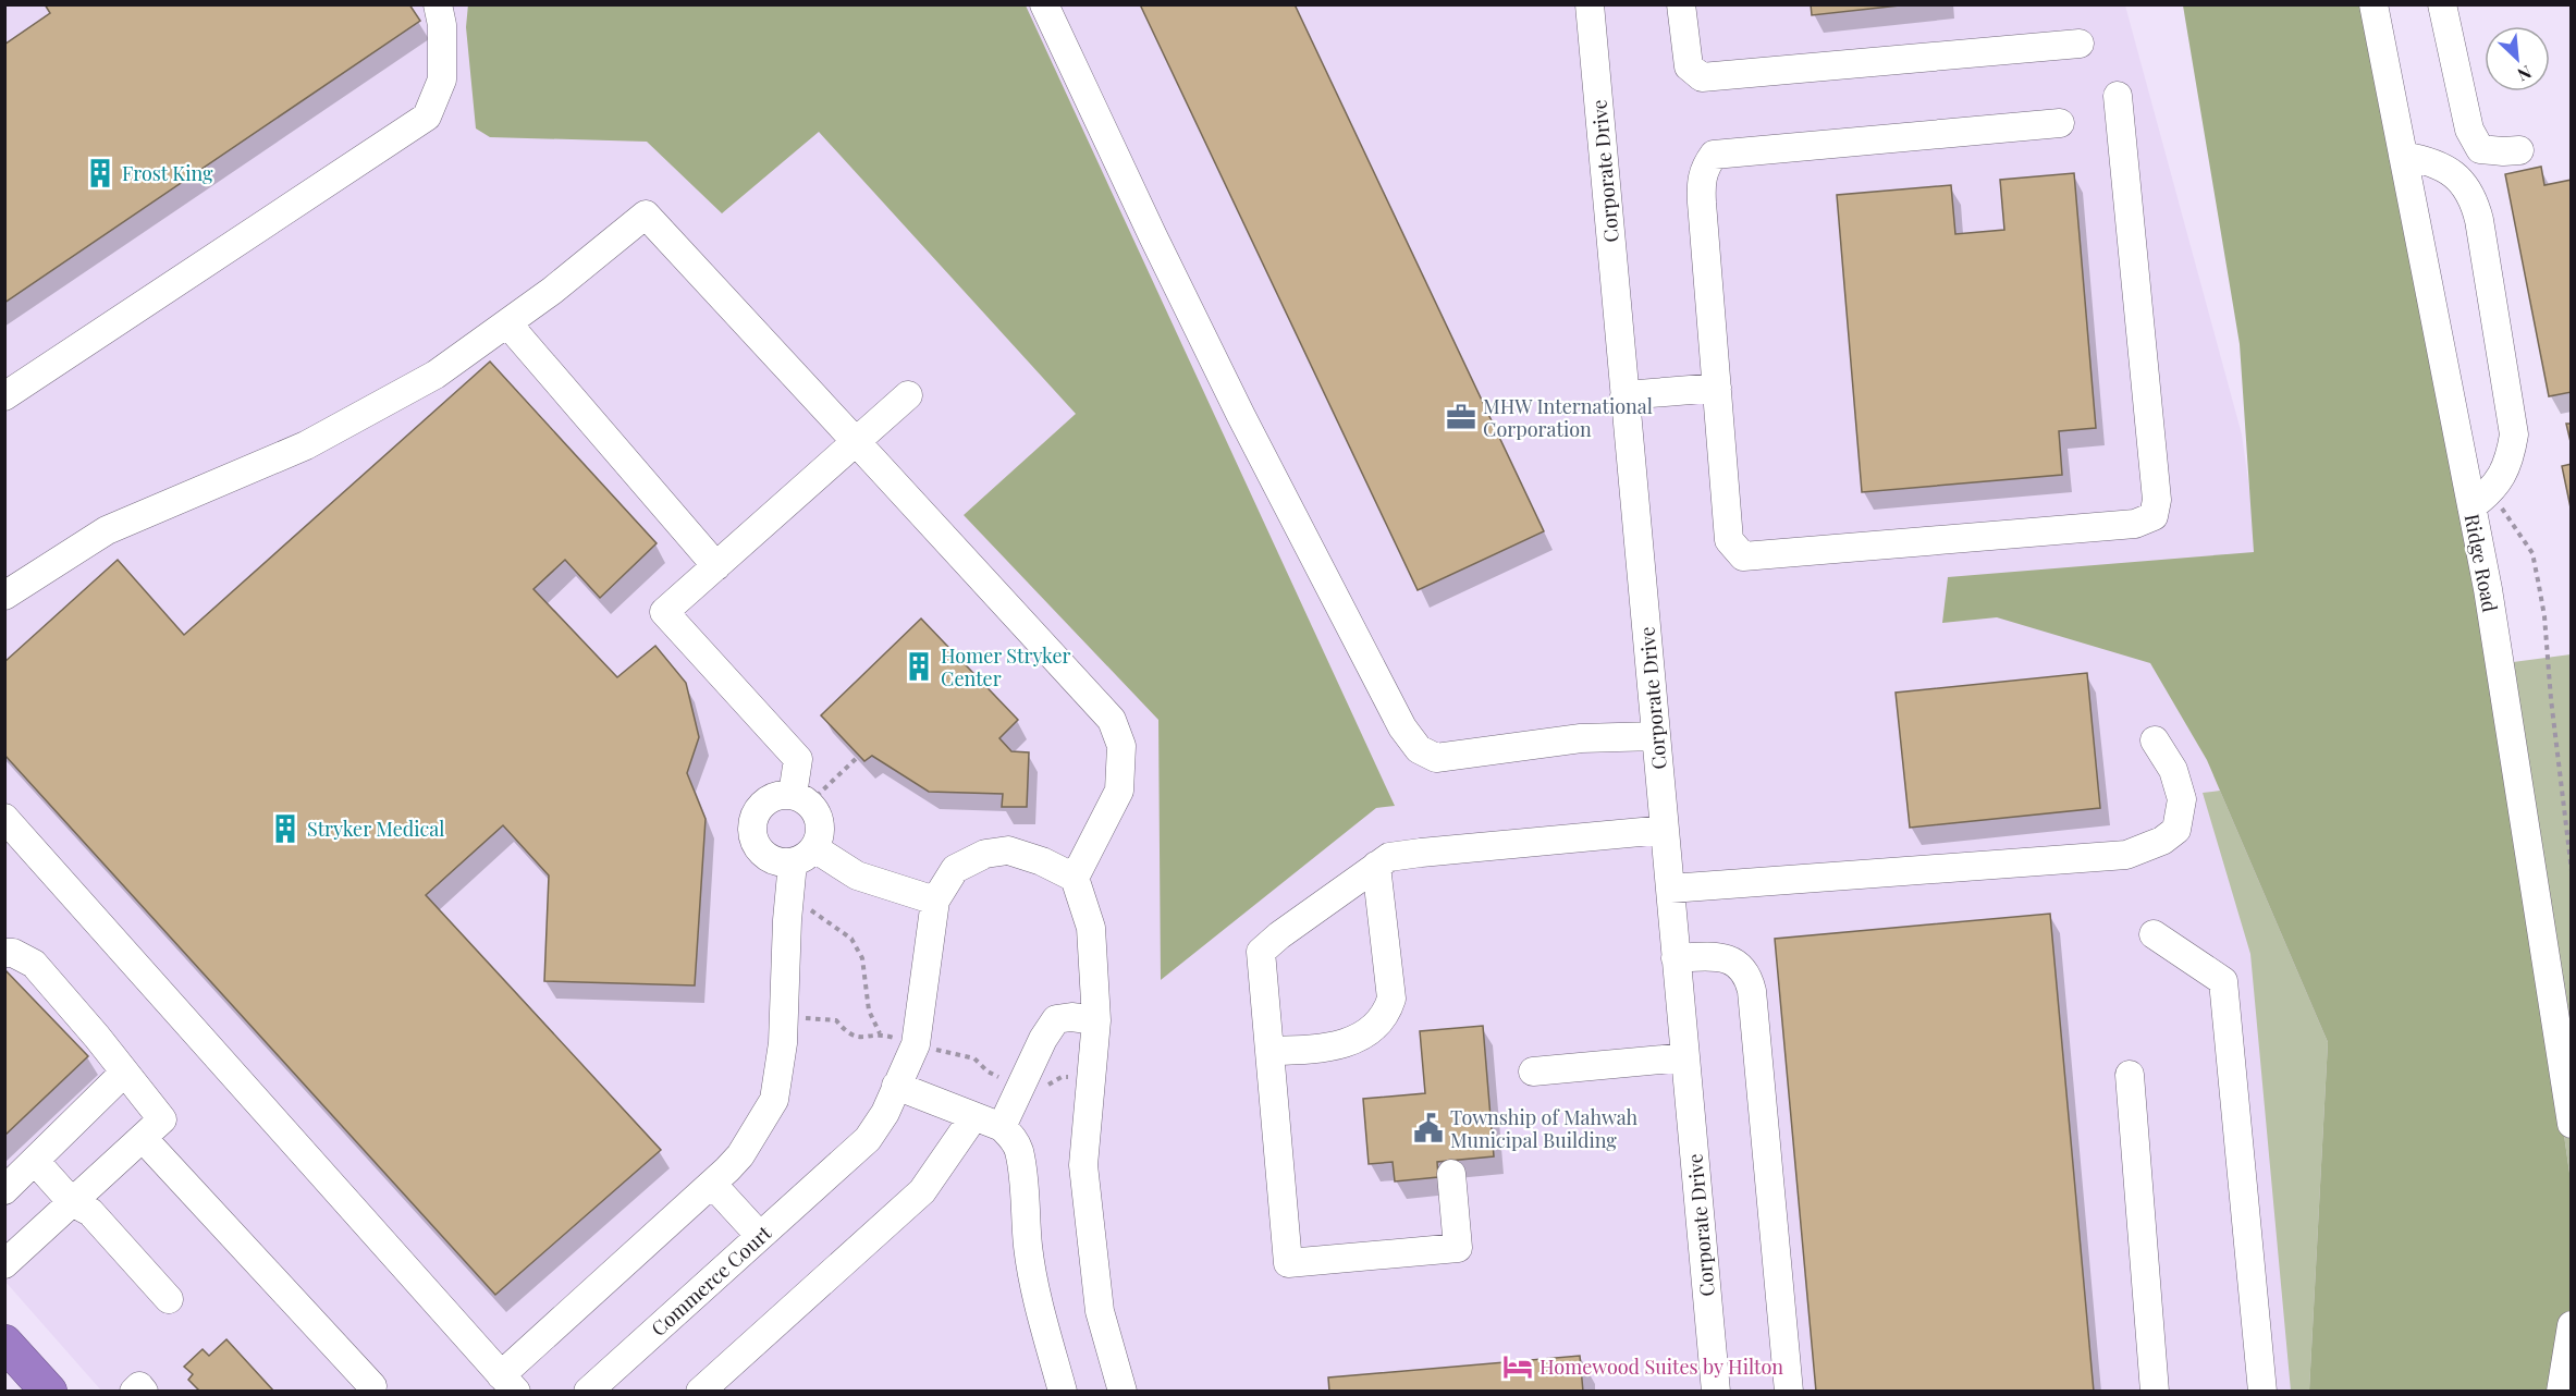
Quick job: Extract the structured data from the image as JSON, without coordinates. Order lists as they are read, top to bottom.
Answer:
{
  "streets": {
    "street": ["Corporate Drive", "Ridge Road", "Commerce Court"]
  },
  "places": {
    "building": ["Frost King", "Homer Stryker Center", "Stryker Medical"],
    "office": ["MHW International Corporation"],
    "public building": ["Township of Mahwah Municipal Building"],
    "hotel": ["Homewood Suites by Hilton"]
  },
  "north": "bottom right"
}
